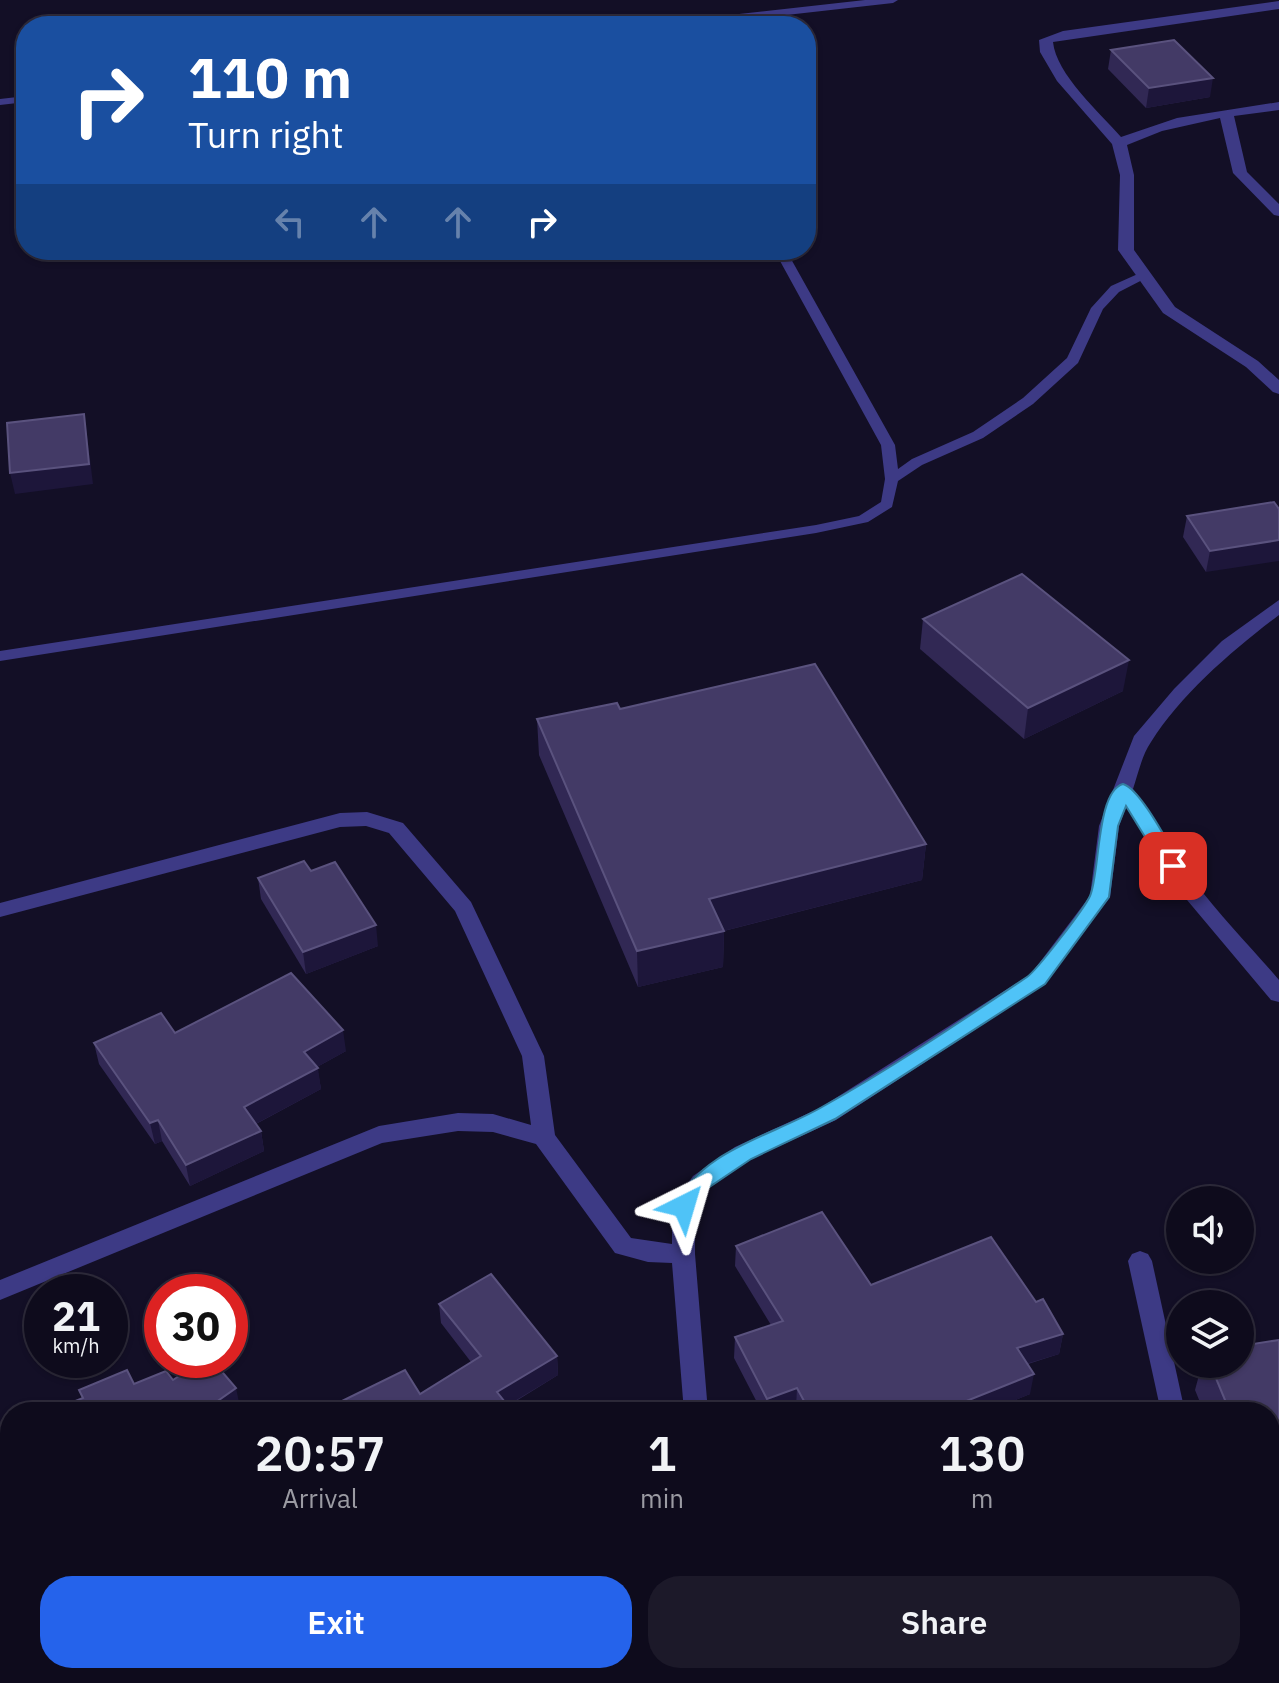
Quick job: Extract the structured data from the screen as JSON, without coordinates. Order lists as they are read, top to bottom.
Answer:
{
  "page": {
    "turn": ["110 m", "Turn right"],
    "speed": "21 km/h",
    "limit": "30",
    "eta": [
      "20:57",
      "Arrival",
      "1",
      "min",
      "130",
      "m"
    ],
    "buttons": ["Exit", "Share"]
  }
}
